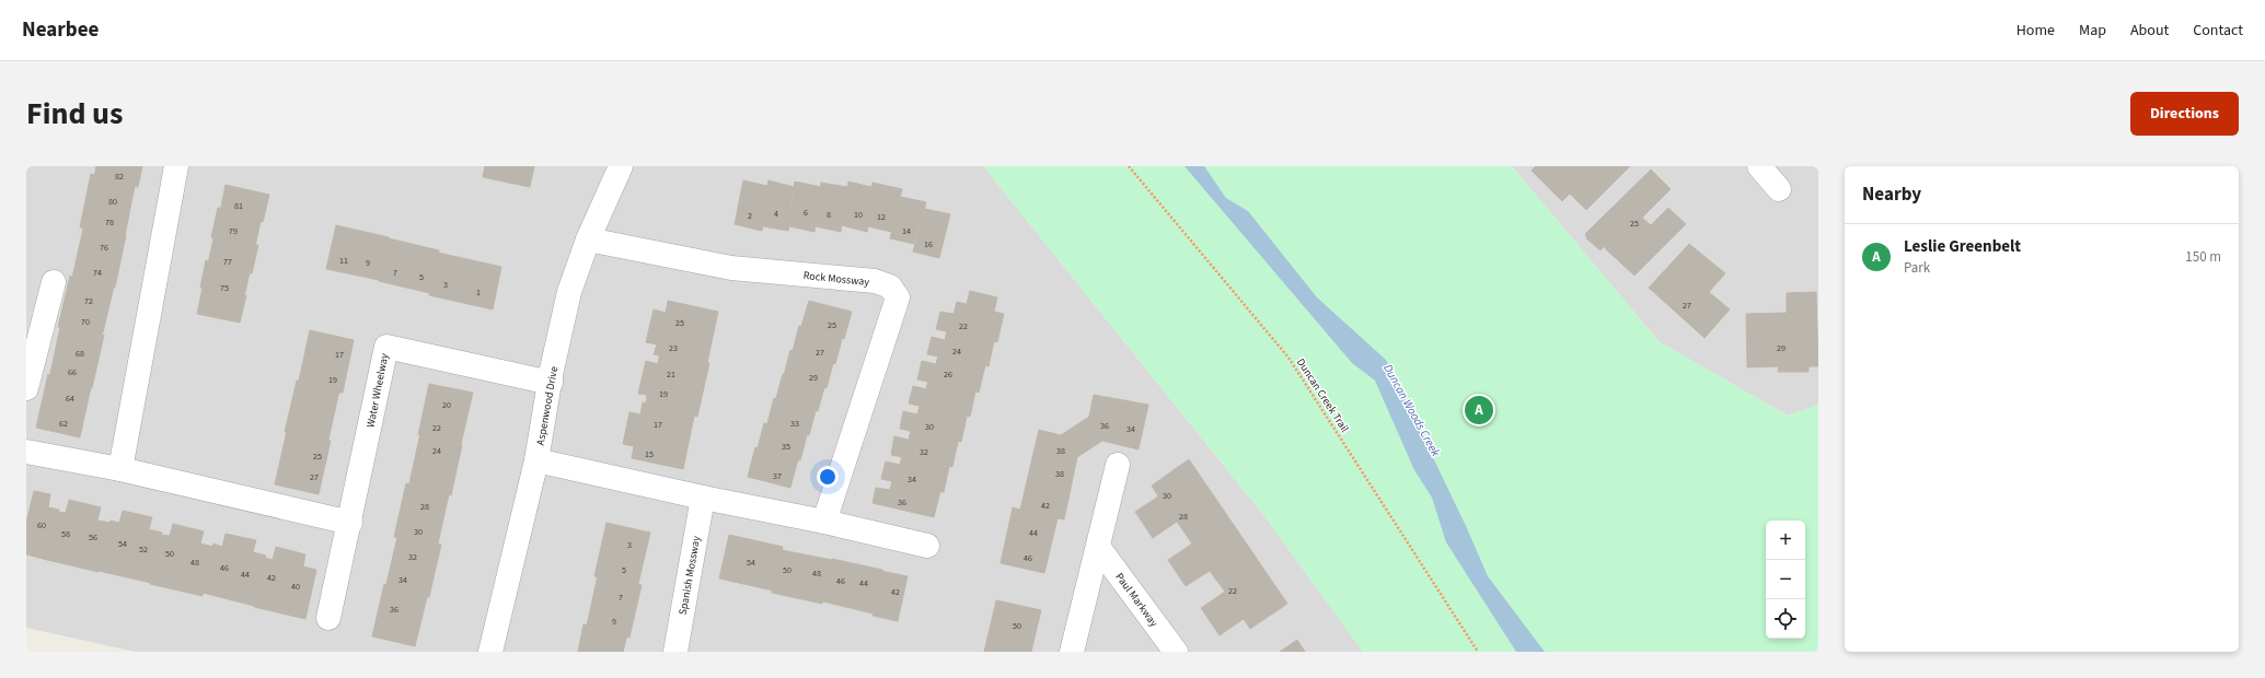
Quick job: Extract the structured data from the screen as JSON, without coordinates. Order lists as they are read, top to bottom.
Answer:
{
  "streets": {
    "street": [
      "Rock Mossway",
      "Water Wheelway",
      "Aspenwood Drive",
      "Spanish Mossway",
      "Paul Markway"
    ],
    "path": ["Duncan Creek Trail"]
  },
  "crossings": [
    ["Rock Mossway", "Aspenwood Drive"],
    ["Water Wheelway", "Aspenwood Drive"]
  ],
  "water": ["Duncan Woods Creek"],
  "house_numbers": [
    "82",
    "80",
    "81",
    "6",
    "4",
    "8",
    "10",
    "2",
    "12",
    "78",
    "25",
    "79",
    "14",
    "16",
    "76",
    "11",
    "77",
    "9",
    "74",
    "7",
    "5",
    "3",
    "75",
    "1",
    "72",
    "27",
    "70",
    "25",
    "25",
    "22",
    "23",
    "29",
    "24",
    "27",
    "68",
    "17",
    "66",
    "21",
    "26",
    "29",
    "19",
    "19",
    "64",
    "20",
    "62",
    "33",
    "17",
    "36",
    "30",
    "22",
    "34",
    "35",
    "24",
    "38",
    "32",
    "15",
    "25",
    "38",
    "37",
    "27",
    "34",
    "30",
    "36",
    "42",
    "28",
    "28",
    "60",
    "30",
    "44",
    "58",
    "56",
    "54",
    "3",
    "52",
    "50",
    "32",
    "46",
    "48",
    "54",
    "46",
    "5",
    "50",
    "48",
    "44",
    "42",
    "34",
    "46",
    "44",
    "40",
    "22",
    "42",
    "7",
    "36",
    "9",
    "50"
  ],
  "page": {
    "header": "Nearbee",
    "nav": [
      "Home",
      "Map",
      "About",
      "Contact"
    ],
    "title": "Find us",
    "buttons": "Directions",
    "heading": "Nearby",
    "list": [
      {
        "mark": "A",
        "name": "Leslie Greenbelt",
        "note": "Park",
        "value": "150 m"
      }
    ],
    "pins": "A",
    "map_buttons": ["+", "−"]
  }
}
